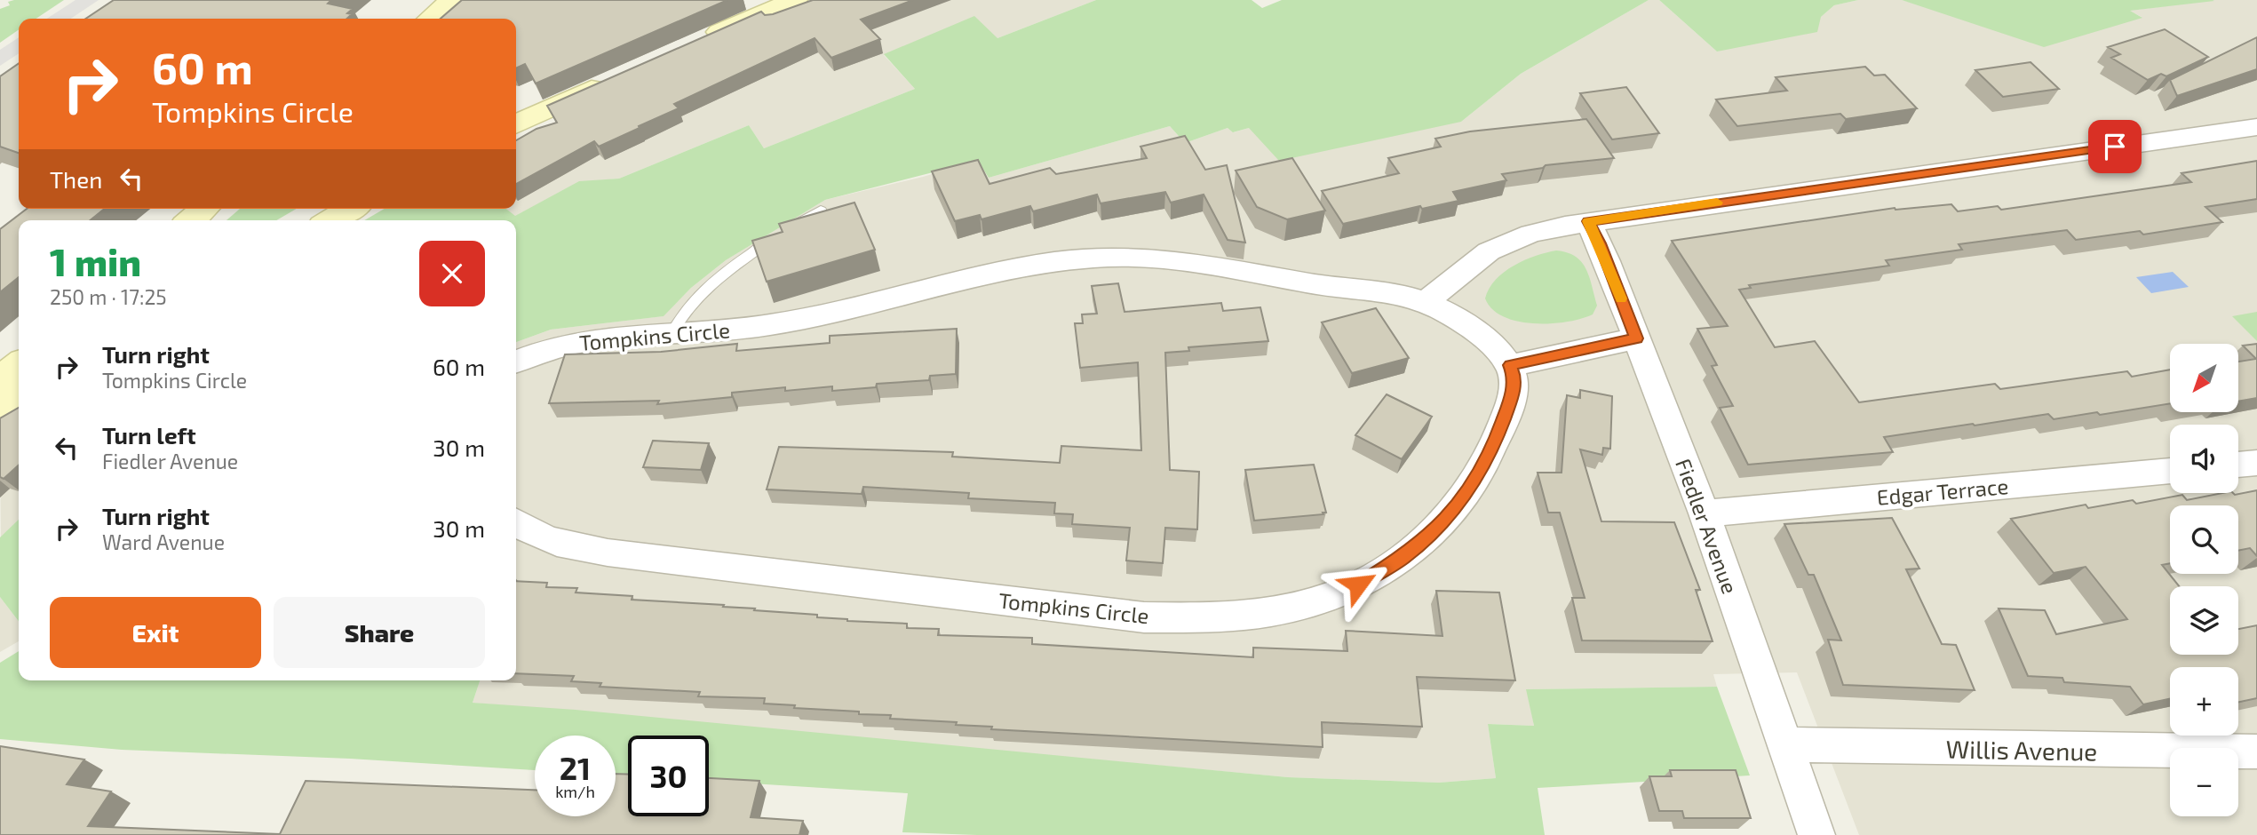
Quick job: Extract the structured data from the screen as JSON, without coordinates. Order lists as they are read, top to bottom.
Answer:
{
  "streets": {
    "street": [
      "Tompkins Circle",
      "Edgar Terrace",
      "Fiedler Avenue",
      "Willis Avenue"
    ]
  },
  "crossings": [
    ["Edgar Terrace", "Fiedler Avenue"],
    ["Fiedler Avenue", "Willis Avenue"]
  ],
  "north": "bottom left",
  "page": {
    "turn": ["60 m", "Tompkins Circle"],
    "then": "Then",
    "heading": ["1 min", "250 m · 17:25"],
    "list": [
      {
        "name": "Turn right",
        "note": "Tompkins Circle",
        "value": "60 m"
      },
      {
        "name": "Turn left",
        "note": "Fiedler Avenue",
        "value": "30 m"
      },
      {
        "name": "Turn right",
        "note": "Ward Avenue",
        "value": "30 m"
      }
    ],
    "map_buttons": ["+", "−"],
    "buttons": ["Exit", "Share"],
    "speed": "21 km/h",
    "limit": "30"
  }
}
